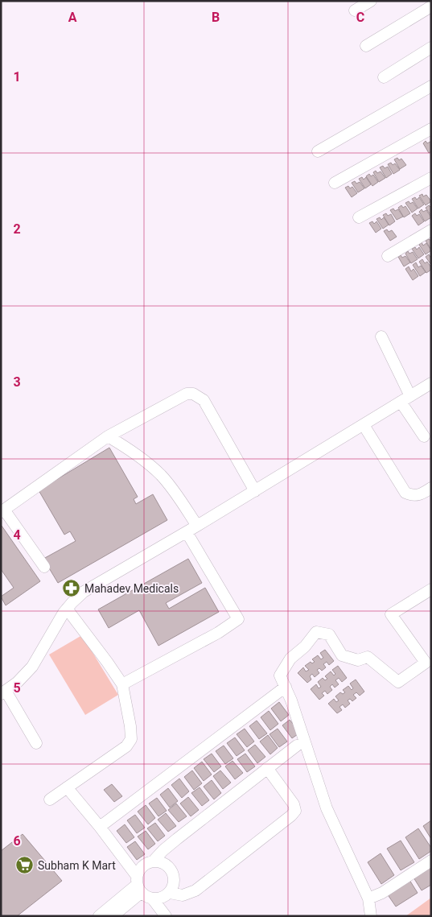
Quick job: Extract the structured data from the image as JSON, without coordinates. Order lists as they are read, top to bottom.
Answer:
{
  "places": {
    "pharmacy": ["Mahadev Medicals"],
    "supermarket": ["Subham K Mart"]
  },
  "grid": {
    "columns": ["A", "B", "C"],
    "rows": [
      "1",
      "2",
      "3",
      "4",
      "5",
      "6"
    ]
  }
}
